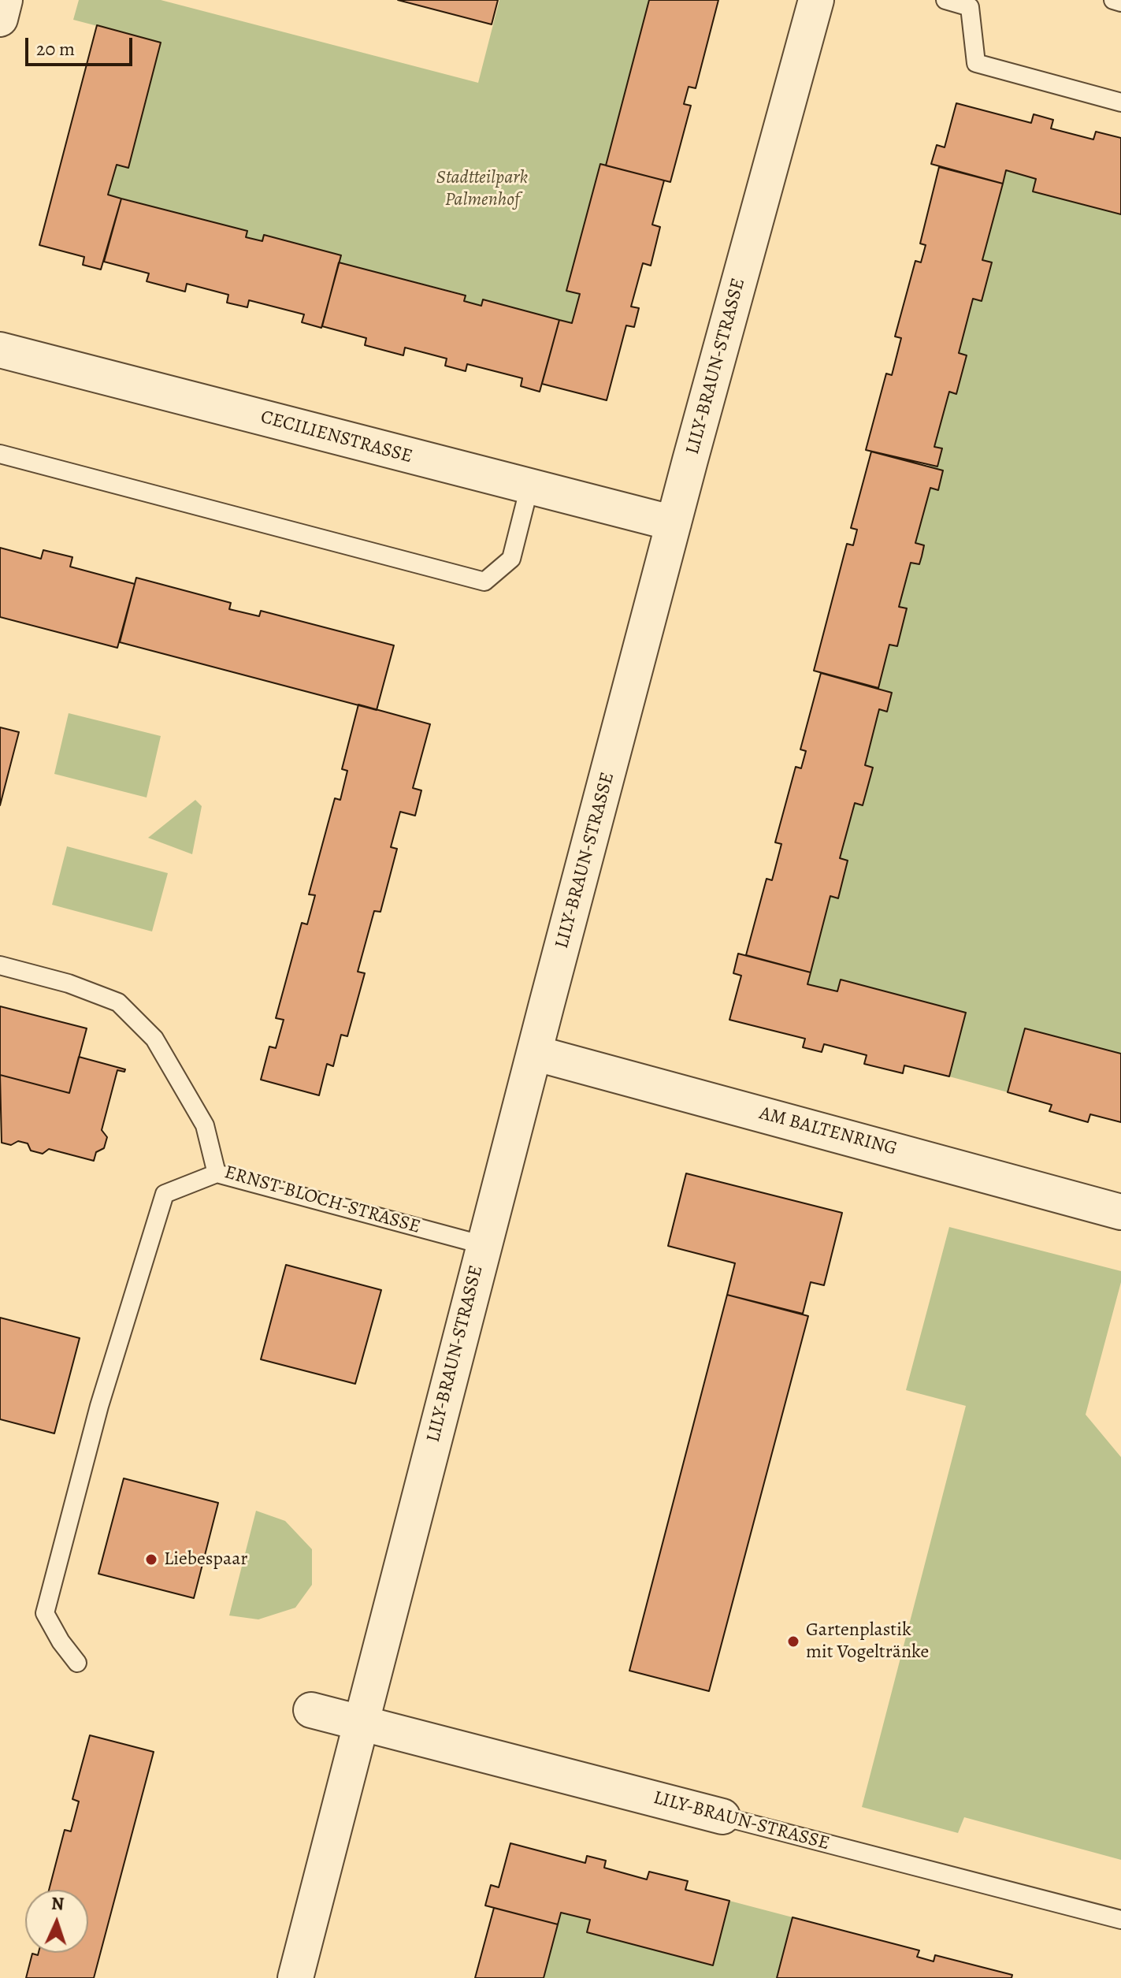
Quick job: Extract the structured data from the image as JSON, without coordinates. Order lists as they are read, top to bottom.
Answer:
{
  "streets": {
    "street": ["LILY-BRAUN-STRASSE", "CECILIENSTRASSE", "AM BALTENRING"],
    "lane": ["ERNST-BLOCH-STRASSE"]
  },
  "crossings": [
    ["LILY-BRAUN-STRASSE", "CECILIENSTRASSE"],
    ["LILY-BRAUN-STRASSE", "AM BALTENRING"],
    ["LILY-BRAUN-STRASSE", "ERNST-BLOCH-STRASSE"]
  ],
  "parks": ["Stadtteilpark Palmenhof"],
  "places": ["Liebespaar", "Gartenplastik mit Vogeltränke"],
  "scale_bar": "20 m",
  "north": "top"
}
